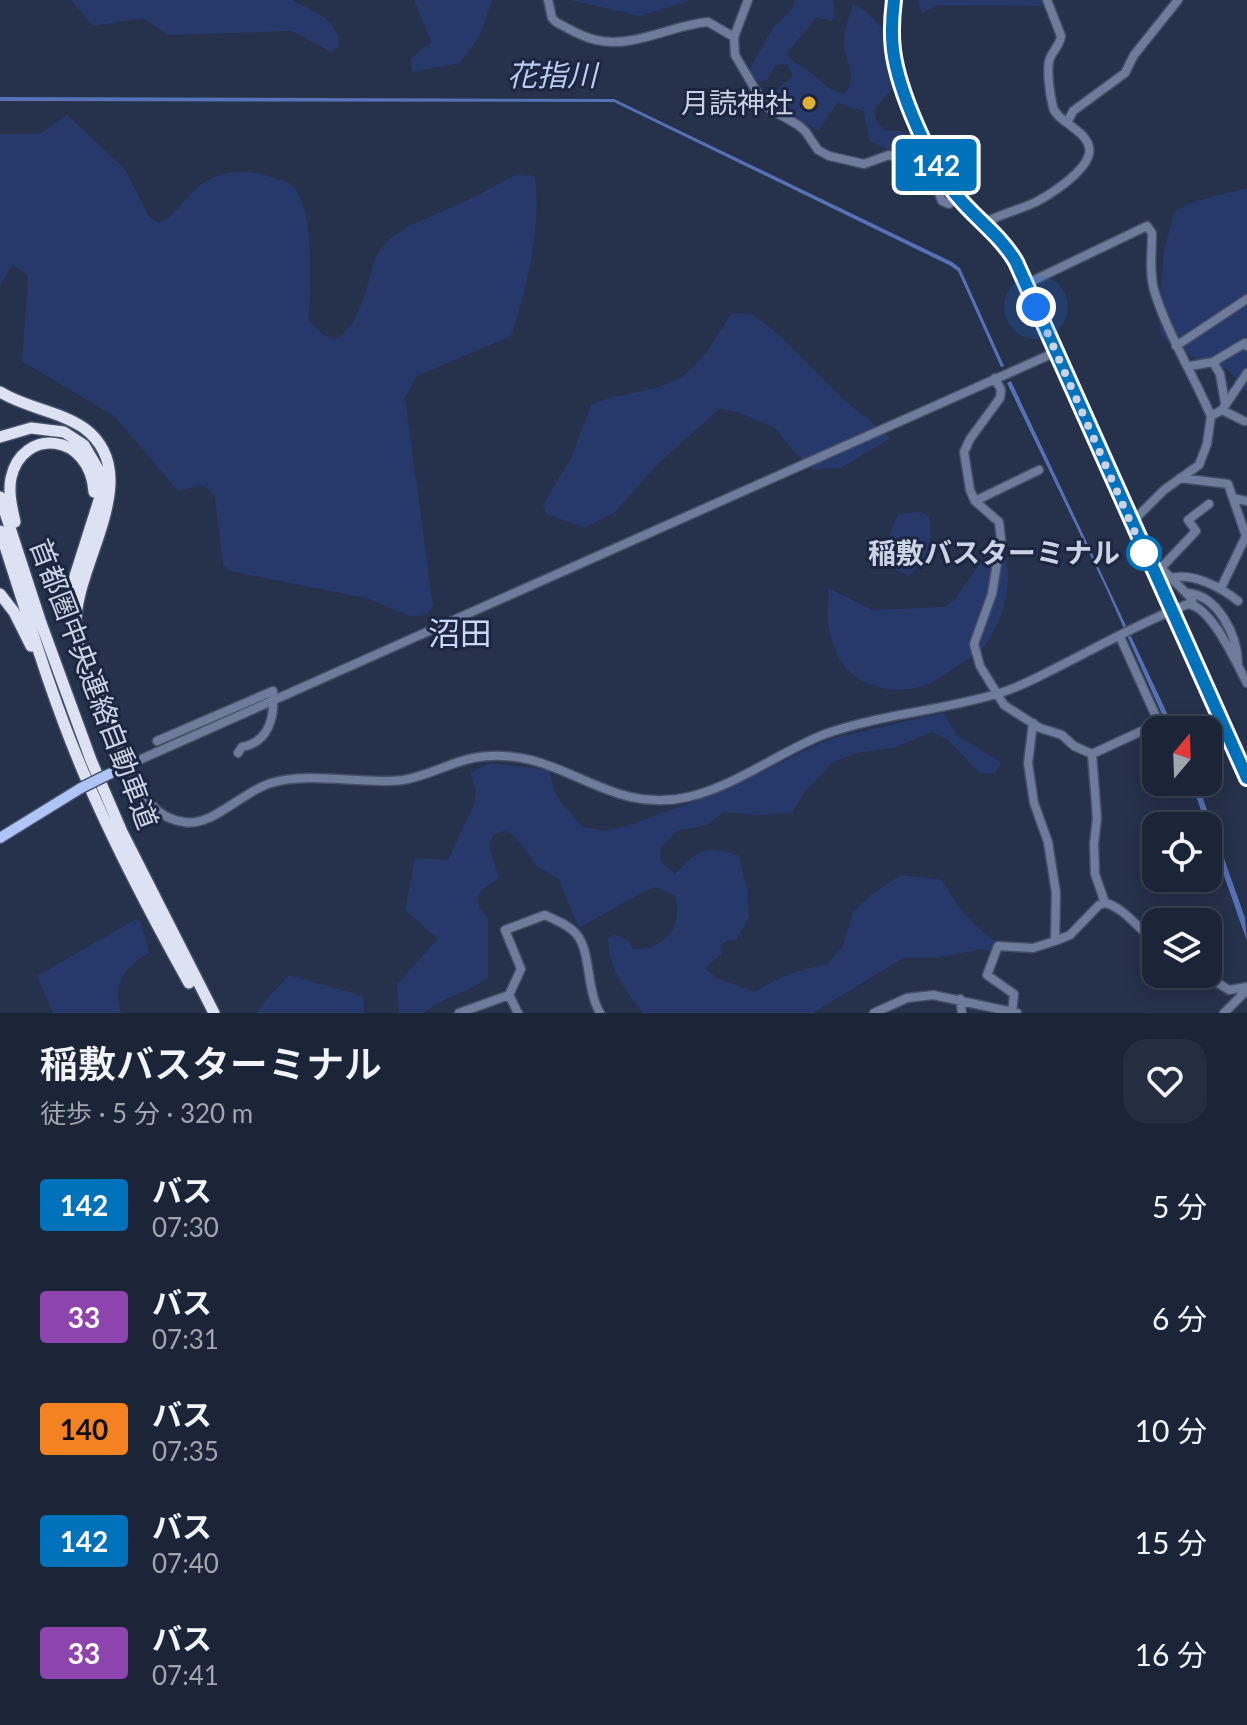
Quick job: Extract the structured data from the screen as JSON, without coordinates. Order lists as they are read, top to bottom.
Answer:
{
  "streets": {
    "highway": ["首都圏中央連絡自動車道"]
  },
  "districts": ["沼田"],
  "water": ["花指川"],
  "places": ["月読神社", "稲敷バスターミナル"],
  "lines": ["bus line 142"],
  "north": "top",
  "page": {
    "on_map": "142",
    "heading": ["稲敷バスターミナル", "徒歩 · 5 分 · 320 m"],
    "list": [
      {
        "mark": "142",
        "name": "バス",
        "note": "07:30",
        "value": "5 分"
      },
      {
        "mark": "33",
        "name": "バス",
        "note": "07:31",
        "value": "6 分"
      },
      {
        "mark": "140",
        "name": "バス",
        "note": "07:35",
        "value": "10 分"
      },
      {
        "mark": "142",
        "name": "バス",
        "note": "07:40",
        "value": "15 分"
      },
      {
        "mark": "33",
        "name": "バス",
        "note": "07:41",
        "value": "16 分"
      }
    ]
  }
}
